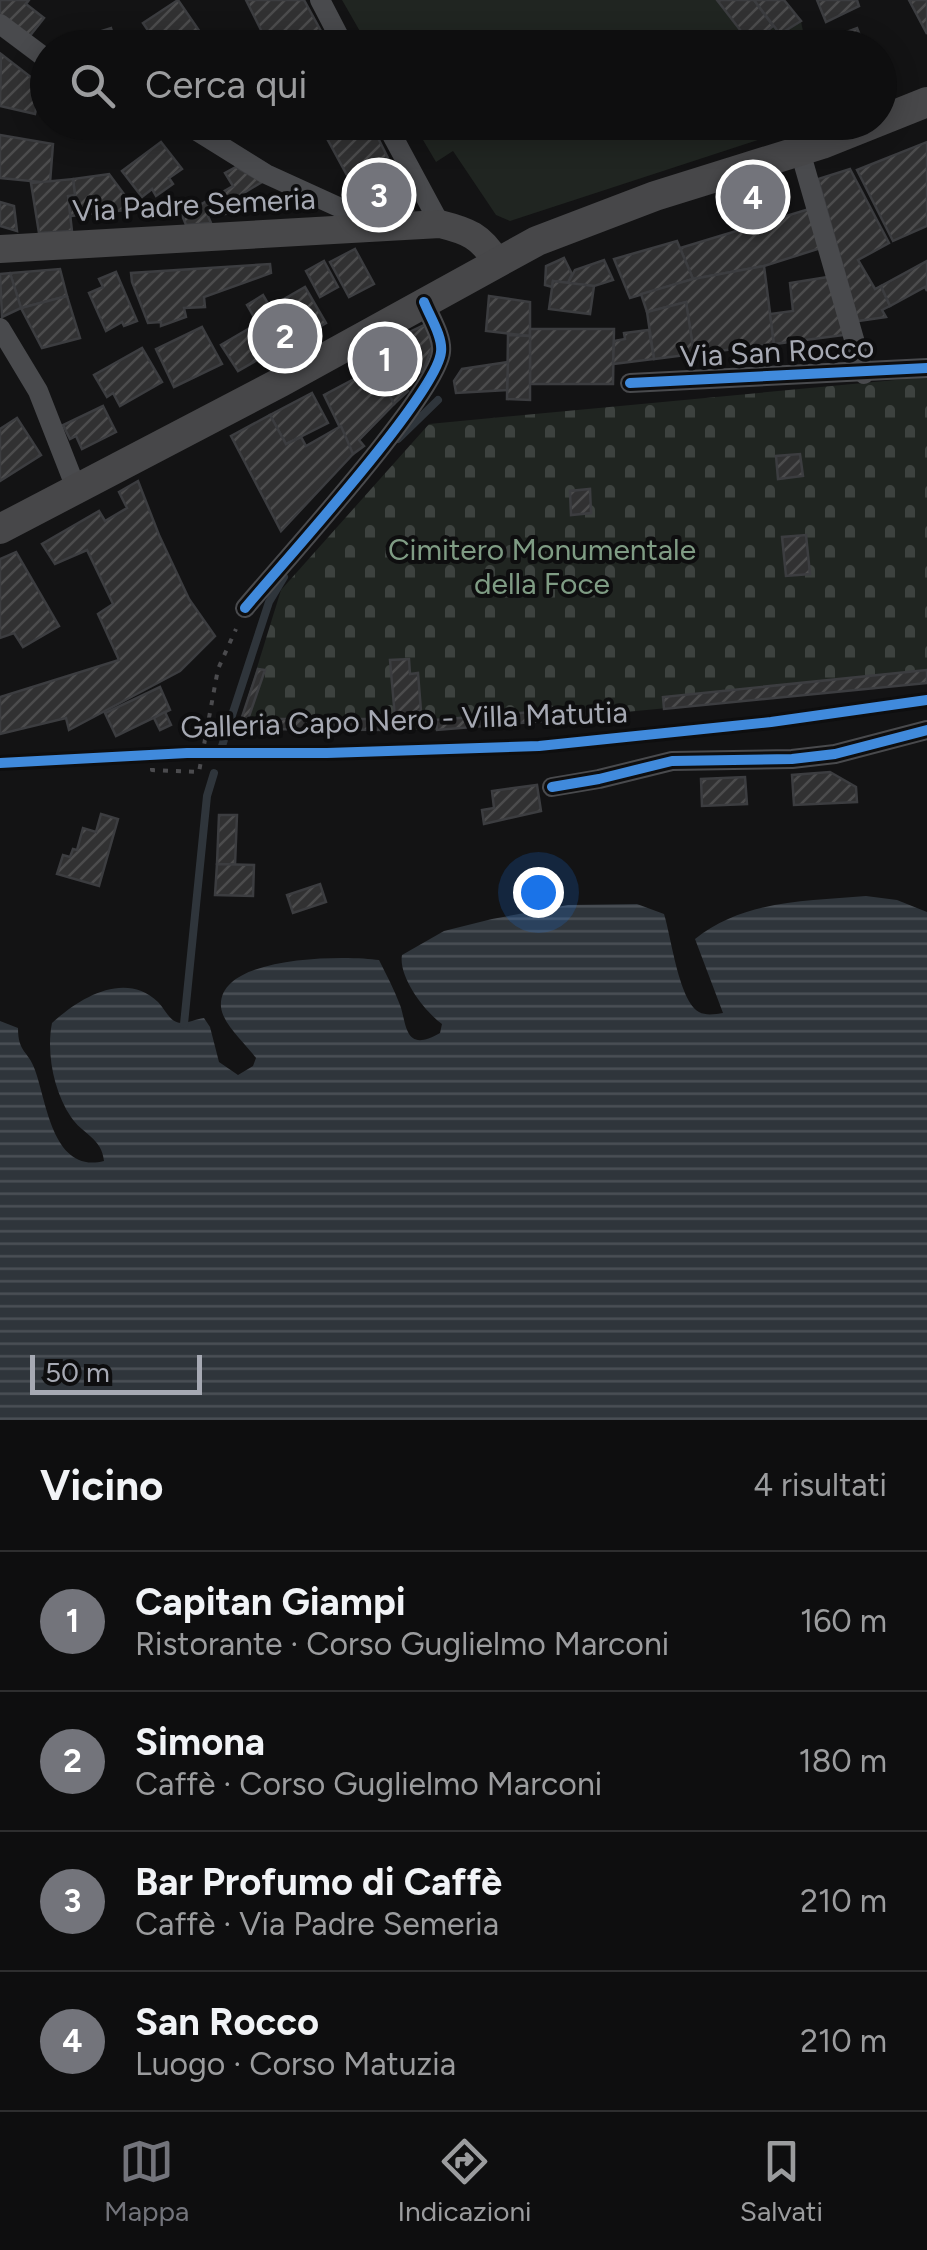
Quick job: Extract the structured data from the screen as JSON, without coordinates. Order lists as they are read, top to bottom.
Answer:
{
  "streets": {
    "main road": ["Via Padre Semeria"],
    "street": ["Via San Rocco"],
    "cycle path": ["Galleria Capo Nero - Villa Matutia"]
  },
  "parks": ["Cimitero Monumentale della Foce"],
  "scale_bar": "50 m",
  "page": {
    "search": "Cerca qui",
    "pins": [
      "3",
      "4",
      "2",
      "1"
    ],
    "scale": "50 m",
    "heading": ["Vicino", "4 risultati"],
    "list": [
      {
        "mark": "1",
        "name": "Capitan Giampi",
        "note": "Ristorante · Corso Guglielmo Marconi",
        "value": "160 m"
      },
      {
        "mark": "2",
        "name": "Simona",
        "note": "Caffè · Corso Guglielmo Marconi",
        "value": "180 m"
      },
      {
        "mark": "3",
        "name": "Bar Profumo di Caffè",
        "note": "Caffè · Via Padre Semeria",
        "value": "210 m"
      },
      {
        "mark": "4",
        "name": "San Rocco",
        "note": "Luogo · Corso Matuzia",
        "value": "210 m"
      }
    ],
    "nav": ["Mappa", "Indicazioni", "Salvati"]
  }
}
